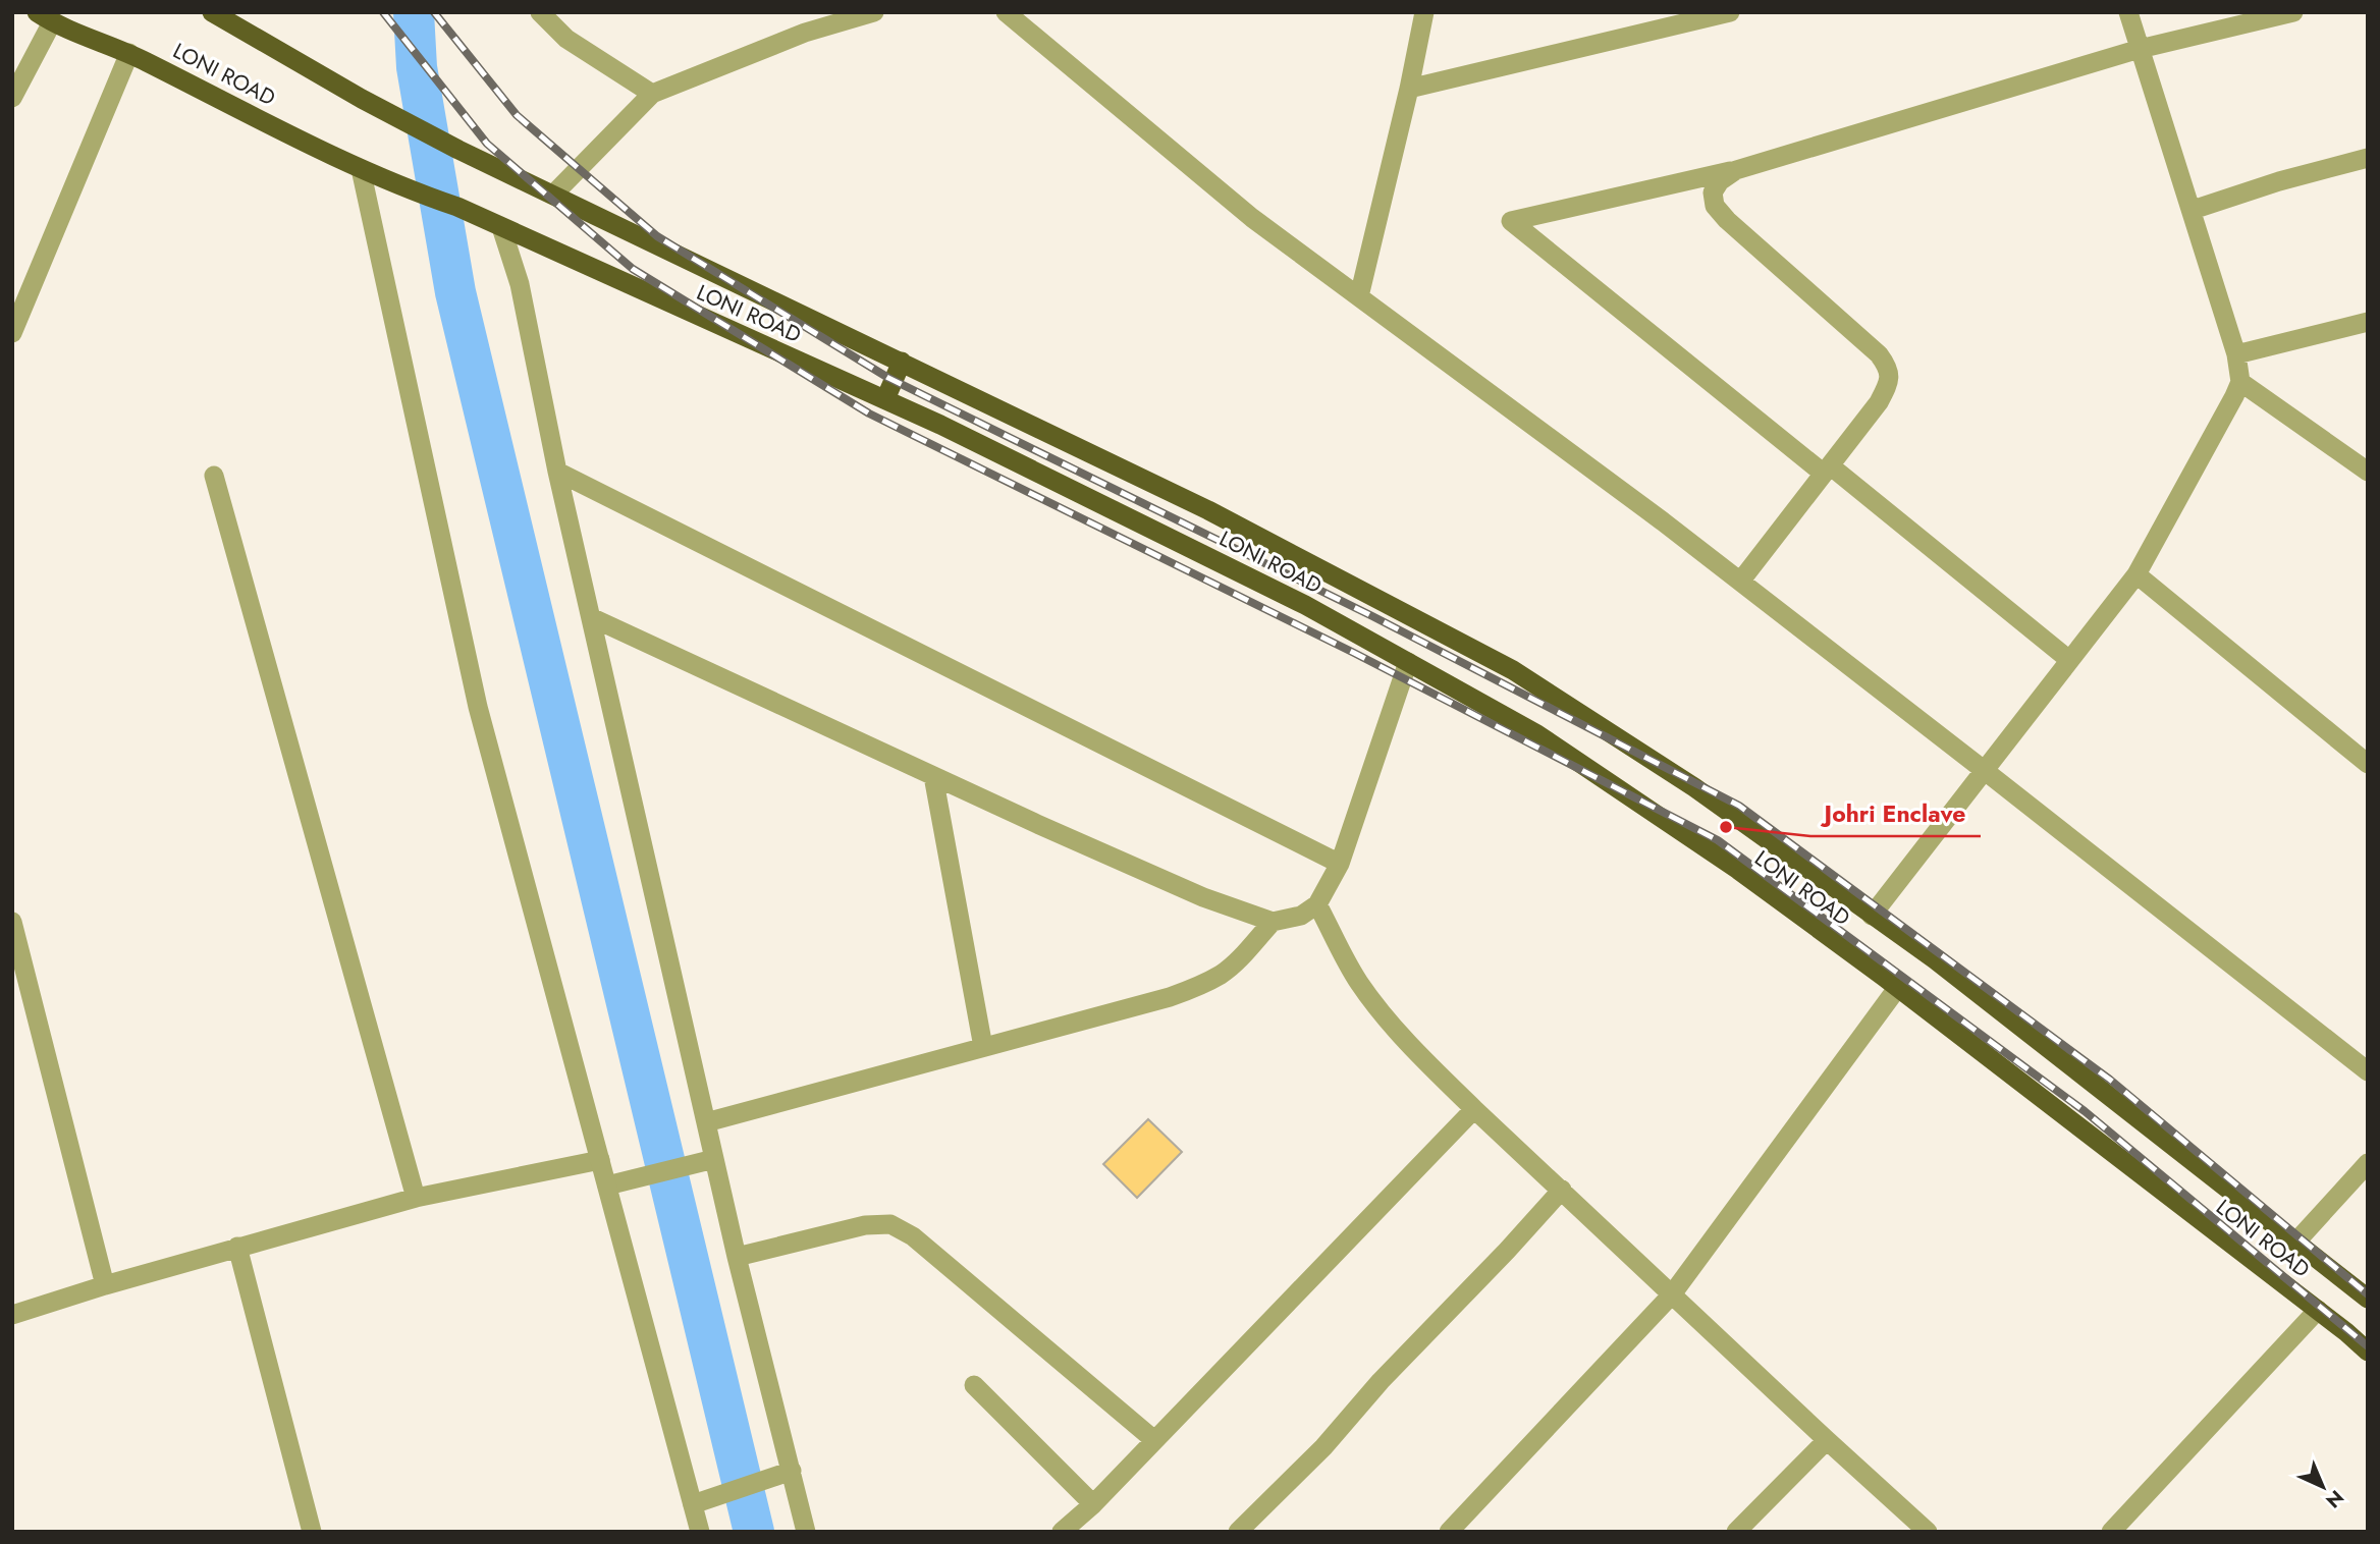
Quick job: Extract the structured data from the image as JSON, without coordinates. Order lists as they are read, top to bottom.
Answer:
{
  "streets": {
    "highway": ["LONI ROAD"]
  },
  "places": ["Johri Enclave"],
  "north": "bottom right"
}
